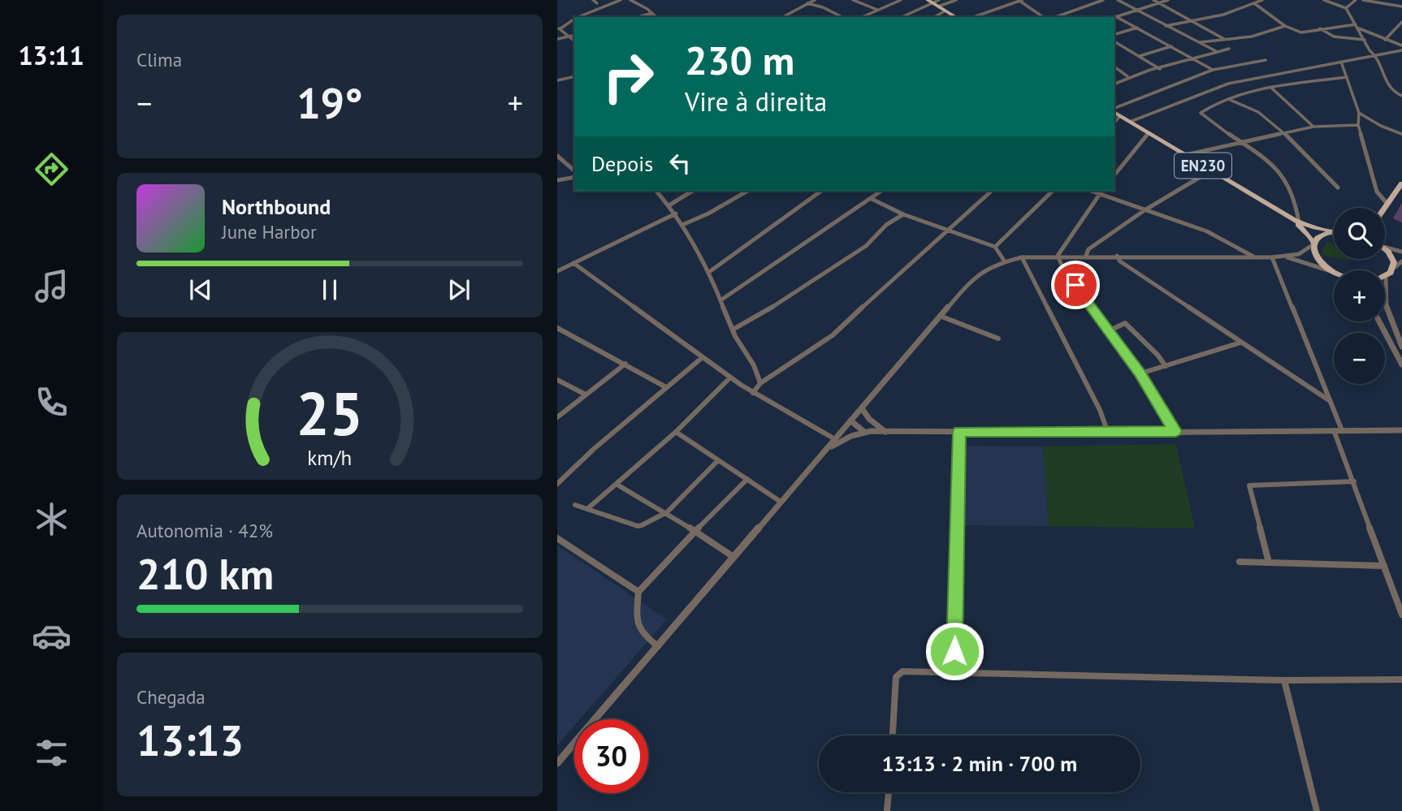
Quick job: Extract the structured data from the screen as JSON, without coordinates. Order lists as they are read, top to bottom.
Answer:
{
  "streets": {
    "main road": ["EN230"]
  },
  "page": {
    "tabs": "13:11",
    "tile": [
      "Clima",
      ["Autonomia · 42%", "210 km"],
      ["Chegada", "13:13"]
    ],
    "turn": ["230 m", "Vire à direita"],
    "heat": ["−", "19°", "+"],
    "then": "Depois",
    "song": ["Northbound", "June Harbor"],
    "map_buttons": ["+", "−"],
    "limit": "30",
    "trip": "13:13 · 2 min · 700 m",
    "gauge": ["25", "km/h"]
  }
}
